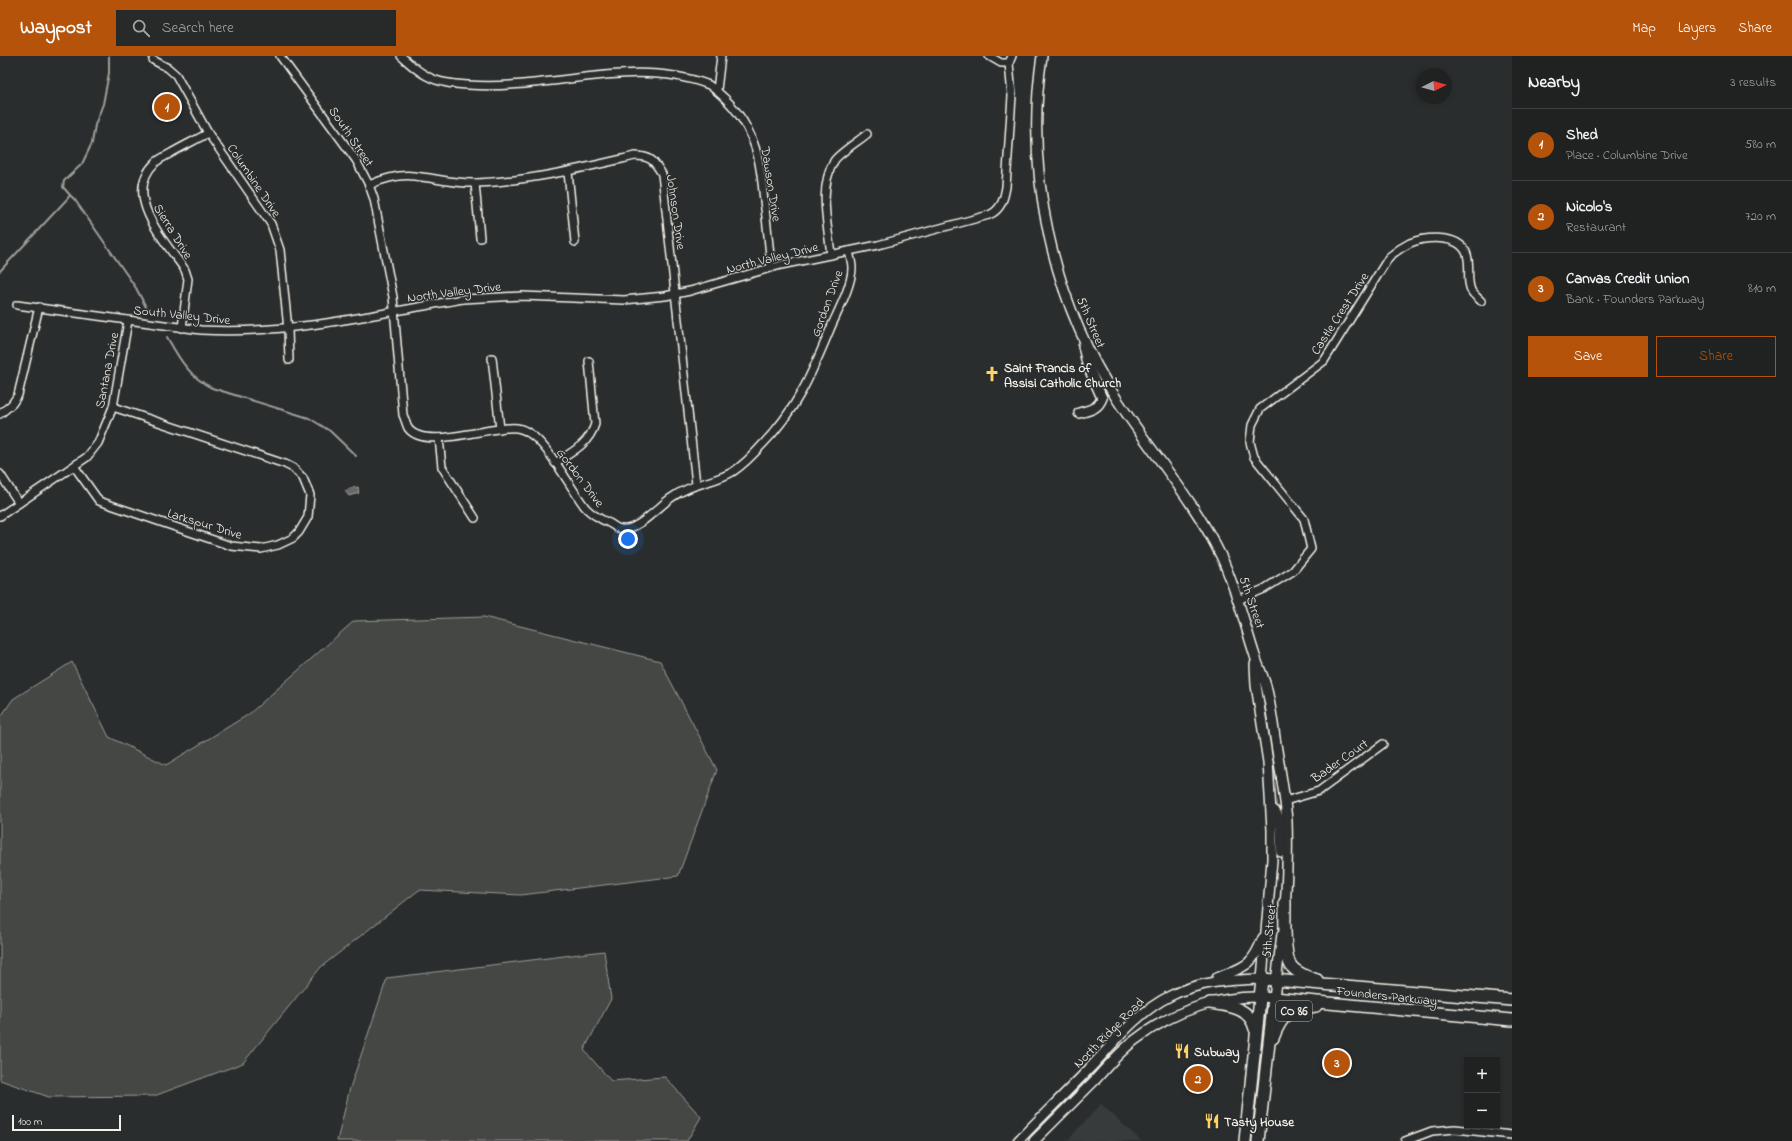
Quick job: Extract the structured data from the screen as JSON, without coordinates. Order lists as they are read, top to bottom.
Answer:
{
  "streets": {
    "highway": ["5th Street", "Founders Parkway", "CO 86"],
    "main road": ["North Ridge Road"],
    "street": [
      "South Street",
      "Columbine Drive",
      "Dawson Drive",
      "Johnson Drive",
      "Sierra Drive",
      "North Valley Drive",
      "Gordon Drive",
      "Castle Crest Drive",
      "South Valley Drive",
      "Santana Drive",
      "Larkspur Drive",
      "Bader Court"
    ]
  },
  "crossings": [
    ["South Street", "Johnson Drive"],
    ["South Street", "North Valley Drive"],
    ["South Street", "Gordon Drive"],
    ["South Street", "South Valley Drive"],
    ["Columbine Drive", "Sierra Drive"],
    ["Columbine Drive", "South Valley Drive"],
    ["Dawson Drive", "North Valley Drive"],
    ["Johnson Drive", "North Valley Drive"],
    ["Johnson Drive", "Gordon Drive"],
    ["Sierra Drive", "South Valley Drive"],
    ["North Valley Drive", "Gordon Drive"],
    ["North Valley Drive", "South Valley Drive"],
    ["Gordon Drive", "South Valley Drive"],
    ["Castle Crest Drive", "5th Street"],
    ["South Valley Drive", "Santana Drive"],
    ["5th Street", "Bader Court"],
    ["5th Street", "Founders Parkway"],
    ["5th Street", "CO 86"],
    ["5th Street", "North Ridge Road"],
    ["Santana Drive", "Larkspur Drive"],
    ["Founders Parkway", "CO 86"],
    ["Founders Parkway", "North Ridge Road"],
    ["CO 86", "North Ridge Road"]
  ],
  "places": {
    "church": ["Saint Francis of Assisi Catholic Church"],
    "restaurant": ["Subway", "Tasty House"]
  },
  "scale_bar": "100 m",
  "north": "right",
  "page": {
    "header": "Waypost",
    "search": "Search here",
    "nav": ["Map", "Layers", "Share"],
    "heading": ["Nearby", "3 results"],
    "pins": ["1", "3", "2"],
    "list": [
      {
        "mark": "1",
        "name": "Shed",
        "note": "Place · Columbine Drive",
        "value": "580 m"
      },
      {
        "mark": "2",
        "name": "Nicolo's",
        "note": "Restaurant",
        "value": "720 m"
      },
      {
        "mark": "3",
        "name": "Canvas Credit Union",
        "note": "Bank · Founders Parkway",
        "value": "810 m"
      }
    ],
    "buttons": ["Save", "Share"],
    "map_buttons": ["+", "−"],
    "scale": "100 m"
  }
}
